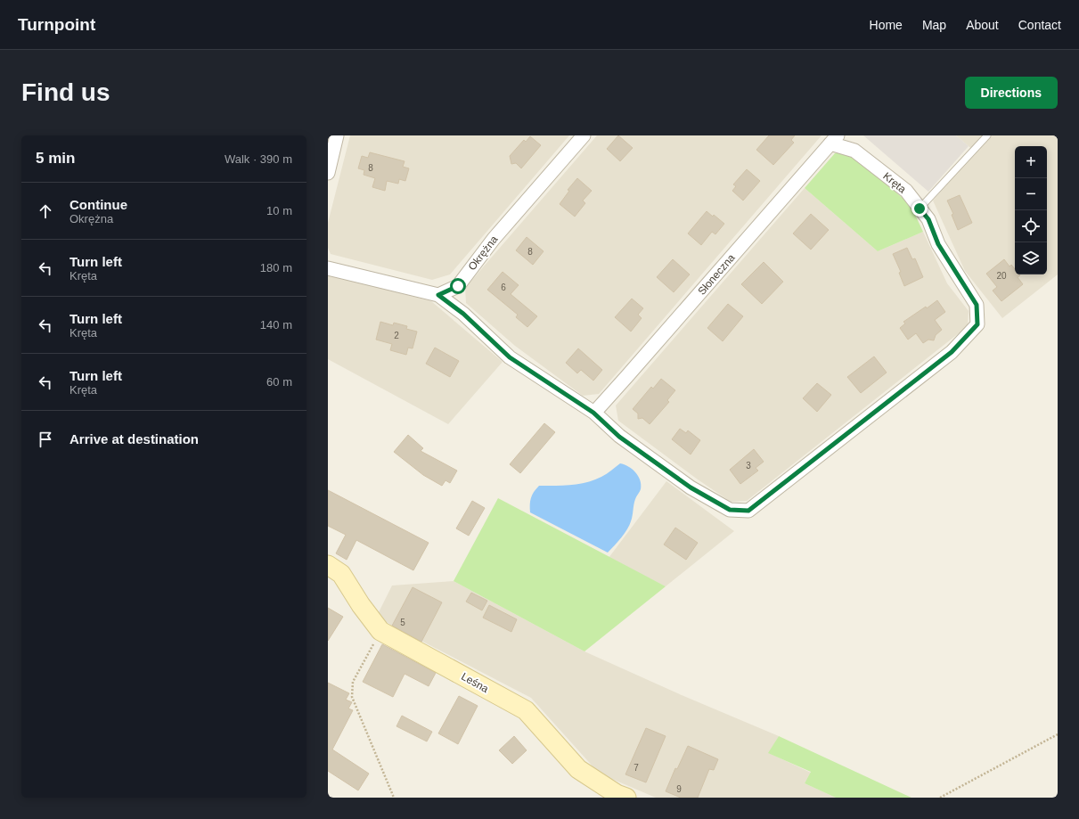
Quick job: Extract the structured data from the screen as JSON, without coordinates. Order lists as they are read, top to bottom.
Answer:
{
  "streets": {
    "street": [
      "Kręta",
      "Okrężna",
      "Słoneczna",
      "Leśna"
    ]
  },
  "crossings": [
    ["Kręta", "Okrężna"],
    ["Kręta", "Słoneczna"]
  ],
  "house_numbers": [
    "8",
    "8",
    "20",
    "6",
    "2",
    "3",
    "5",
    "7",
    "9"
  ],
  "page": {
    "header": "Turnpoint",
    "nav": [
      "Home",
      "Map",
      "About",
      "Contact"
    ],
    "buttons": "Directions",
    "title": "Find us",
    "heading": ["5 min", "Walk · 390 m"],
    "map_buttons": ["+", "−"],
    "list": [
      ["Continue", "Okrężna", "10 m"],
      ["Turn left", "Kręta", "180 m"],
      ["Turn left", "Kręta", "140 m"],
      ["Turn left", "Kręta", "60 m"],
      "Arrive at destination"
    ]
  }
}
